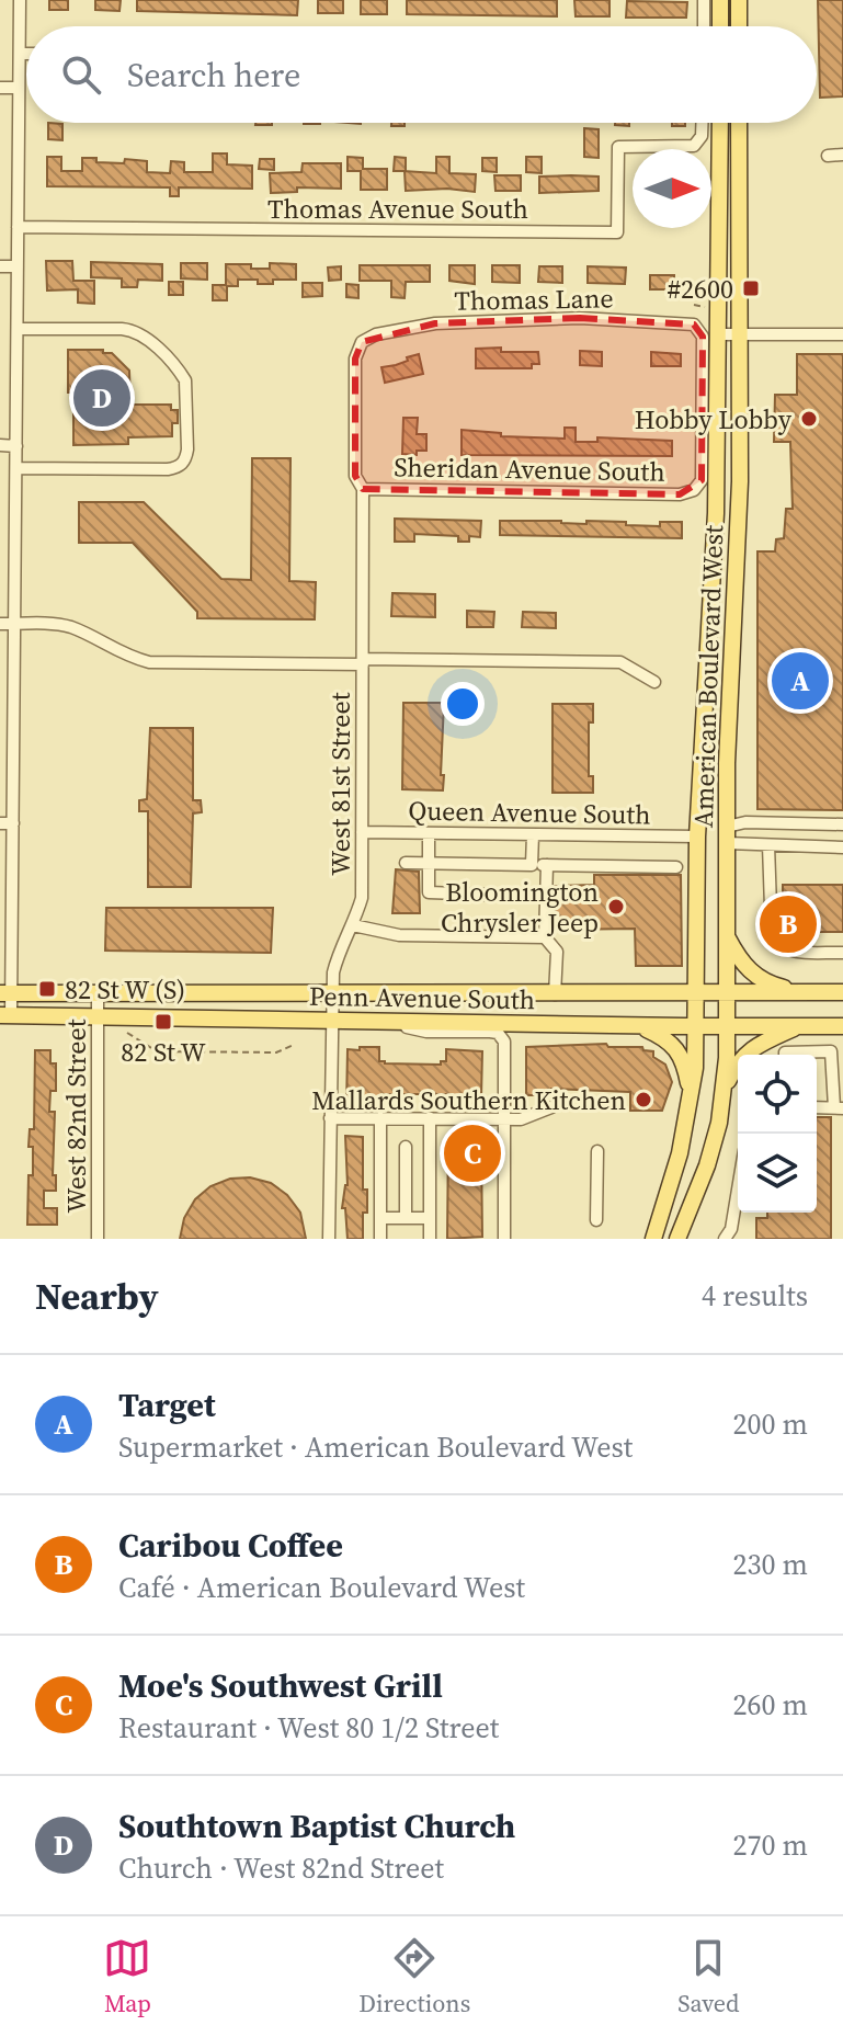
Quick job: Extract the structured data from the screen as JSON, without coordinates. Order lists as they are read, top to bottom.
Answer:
{
  "streets": {
    "main road": ["American Boulevard West", "Penn Avenue South"],
    "street": [
      "Thomas Avenue South",
      "Thomas Lane",
      "Sheridan Avenue South",
      "West 81st Street",
      "Queen Avenue South",
      "West 82nd Street"
    ]
  },
  "crossings": [
    ["Thomas Lane", "Sheridan Avenue South"],
    ["Thomas Lane", "West 81st Street"],
    ["Sheridan Avenue South", "West 81st Street"],
    ["American Boulevard West", "Queen Avenue South"],
    ["American Boulevard West", "Penn Avenue South"],
    ["West 81st Street", "Queen Avenue South"],
    ["West 81st Street", "Penn Avenue South"],
    ["Penn Avenue South", "West 82nd Street"]
  ],
  "places": {
    "transit": ["#2600", "82 St W (S)", "82 St W"],
    "other": ["Hobby Lobby", "Bloomington Chrysler Jeep", "Mallards Southern Kitchen"]
  },
  "north": "right",
  "page": {
    "search": "Search here",
    "pins": [
      "D",
      "A",
      "B",
      "C"
    ],
    "heading": ["Nearby", "4 results"],
    "list": [
      {
        "mark": "A",
        "name": "Target",
        "note": "Supermarket · American Boulevard West",
        "value": "200 m"
      },
      {
        "mark": "B",
        "name": "Caribou Coffee",
        "note": "Café · American Boulevard West",
        "value": "230 m"
      },
      {
        "mark": "C",
        "name": "Moe's Southwest Grill",
        "note": "Restaurant · West 80 1/2 Street",
        "value": "260 m"
      },
      {
        "mark": "D",
        "name": "Southtown Baptist Church",
        "note": "Church · West 82nd Street",
        "value": "270 m"
      }
    ],
    "nav": ["Map", "Directions", "Saved"]
  }
}
